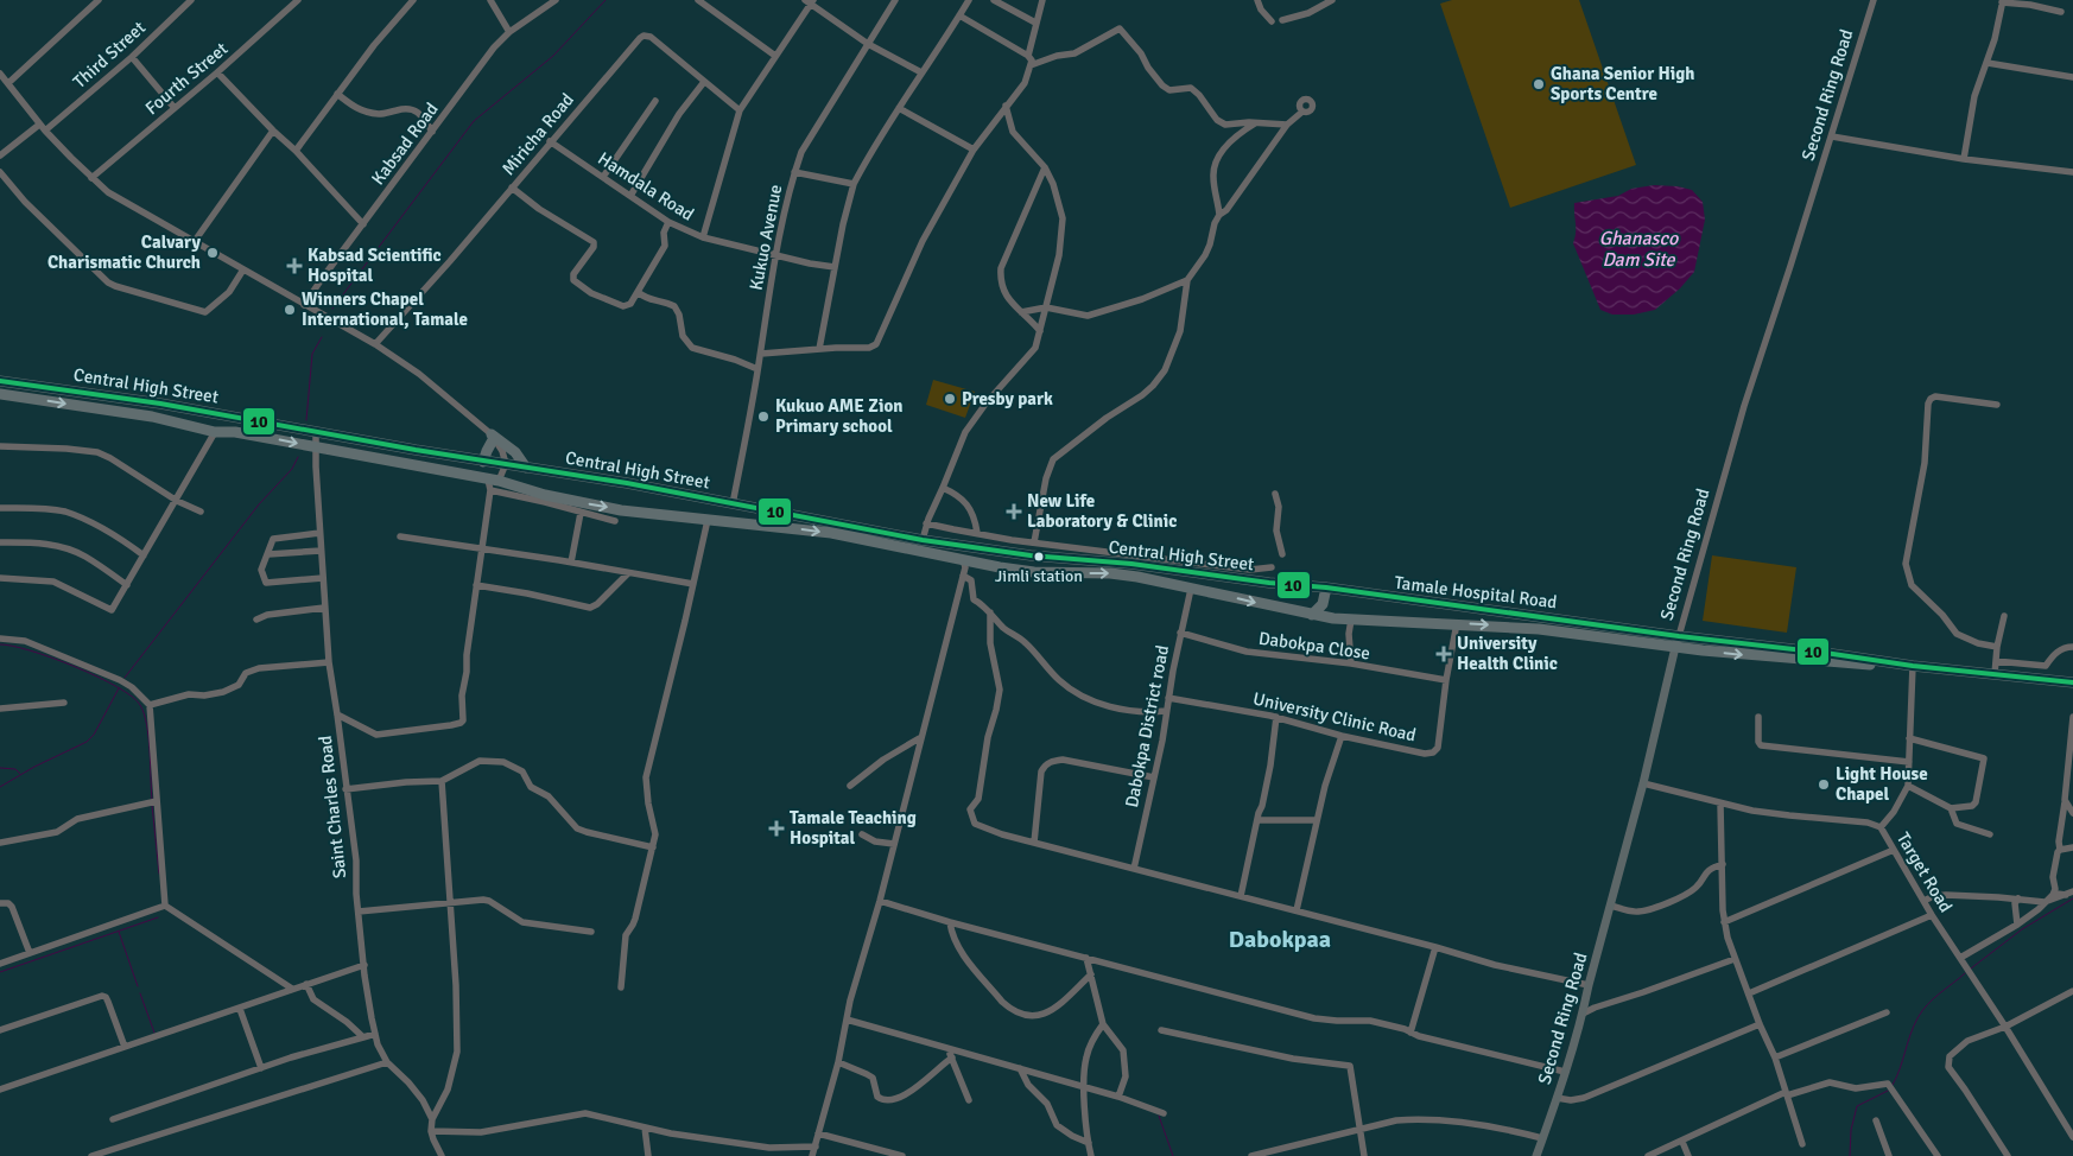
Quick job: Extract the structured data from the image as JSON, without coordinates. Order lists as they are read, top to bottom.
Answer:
{
  "streets": {
    "highway": ["Central High Street", "Tamale Hospital Road"],
    "main road": ["Second Ring Road"],
    "street": [
      "Third Street",
      "Fourth Street",
      "Miricha Road",
      "Kabsad Road",
      "Hamdala Road",
      "Kukuo Avenue",
      "Dabokpa Close",
      "University Clinic Road",
      "Dabokpa District road",
      "Saint Charles Road",
      "Target Road"
    ]
  },
  "crossings": [
    ["Second Ring Road", "Central High Street"],
    ["Second Ring Road", "Tamale Hospital Road"],
    ["Second Ring Road", "Target Road"],
    ["Miricha Road", "Hamdala Road"],
    ["Hamdala Road", "Kukuo Avenue"],
    ["Kukuo Avenue", "Central High Street"],
    ["Central High Street", "Tamale Hospital Road"],
    ["Central High Street", "University Clinic Road"],
    ["Central High Street", "Dabokpa District road"],
    ["Central High Street", "Saint Charles Road"],
    ["Dabokpa Close", "University Clinic Road"],
    ["Dabokpa Close", "Dabokpa District road"],
    ["University Clinic Road", "Dabokpa District road"]
  ],
  "districts": ["Dabokpaa"],
  "water": ["Ghanasco Dam Site"],
  "places": {
    "other": [
      "Ghana Senior High Sports Centre",
      "Calvary Charismatic Church",
      "Winners Chapel International, Tamale",
      "Presby park",
      "Kukuo AME Zion Primary school",
      "Jimli station",
      "Light House Chapel"
    ],
    "health": [
      "Kabsad Scientific Hospital",
      "New Life Laboratory & Clinic",
      "University Health Clinic",
      "Tamale Teaching Hospital"
    ]
  },
  "lines": ["transit line 10"]
}
